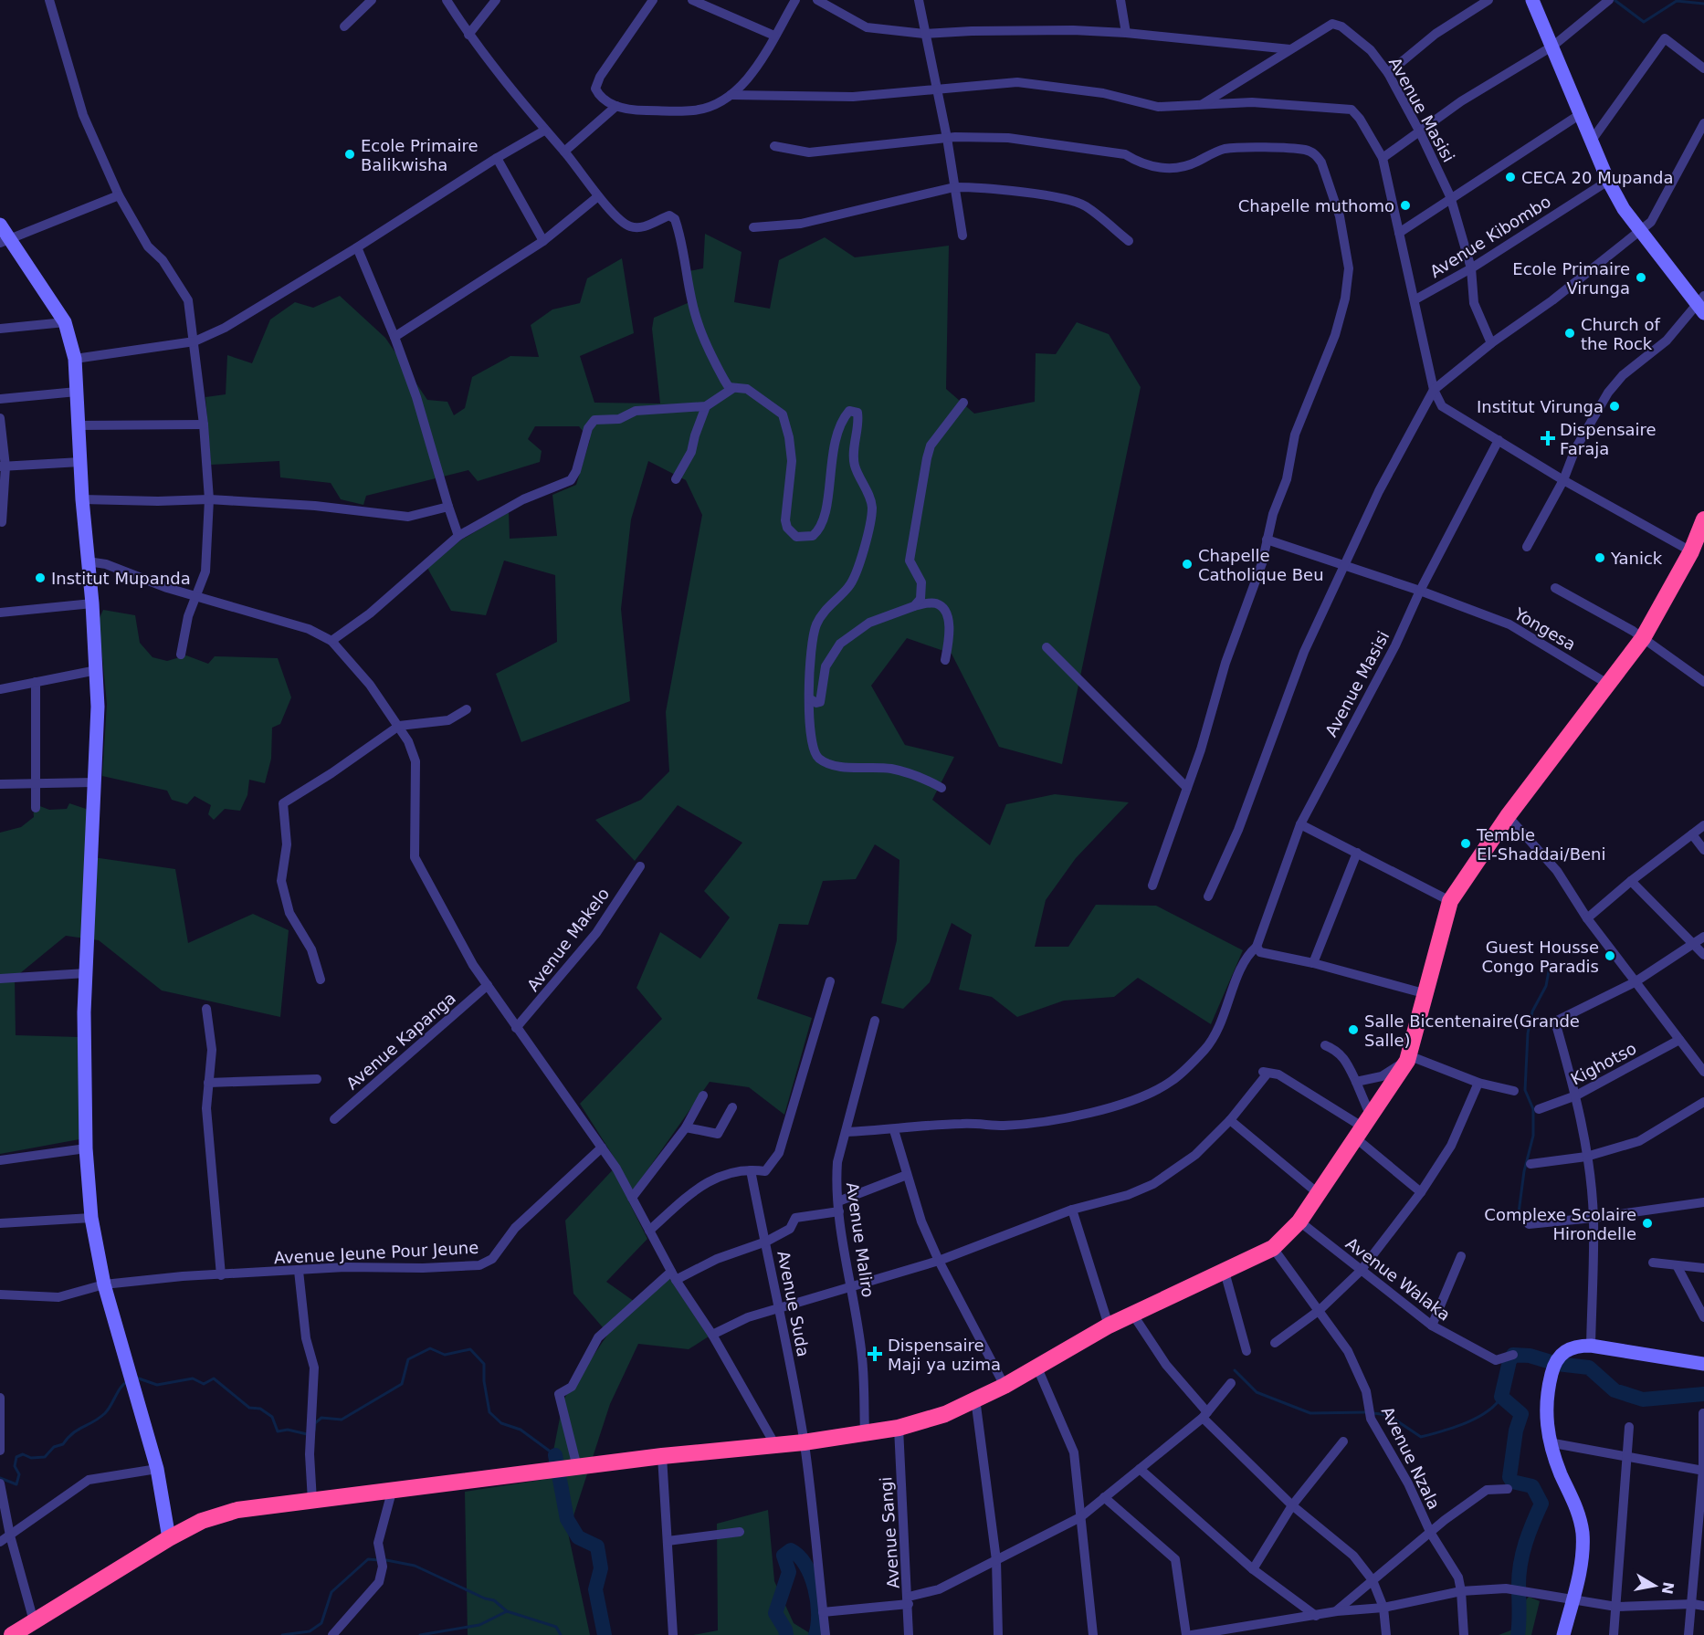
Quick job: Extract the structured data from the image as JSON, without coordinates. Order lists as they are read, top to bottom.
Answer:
{
  "streets": {
    "street": [
      "Avenue Masisi",
      "Avenue Kibombo",
      "Yongesa",
      "Avenue Makelo",
      "Avenue Kapanga",
      "Kighotso",
      "Avenue Maliro",
      "Avenue Jeune Pour Jeune",
      "Avenue Walaka",
      "Avenue Suda",
      "Avenue Nzala",
      "Avenue Sangi"
    ]
  },
  "crossings": [
    ["Avenue Masisi", "Avenue Kibombo"],
    ["Avenue Masisi", "Yongesa"],
    ["Avenue Masisi", "Avenue Maliro"]
  ],
  "places": {
    "other": [
      "Ecole Primaire Balikwisha",
      "CECA 20 Mupanda",
      "Chapelle muthomo",
      "Ecole Primaire Virunga",
      "Church of the Rock",
      "Institut Virunga",
      "Yanick",
      "Chapelle Catholique Beu",
      "Institut Mupanda",
      "Temble El-Shaddai/Beni",
      "Guest Housse Congo Paradis",
      "Salle Bicentenaire(Grande Salle)",
      "Complexe Scolaire Hirondelle"
    ],
    "health": ["Dispensaire Faraja", "Dispensaire Maji ya uzima"]
  },
  "north": "right"
}
